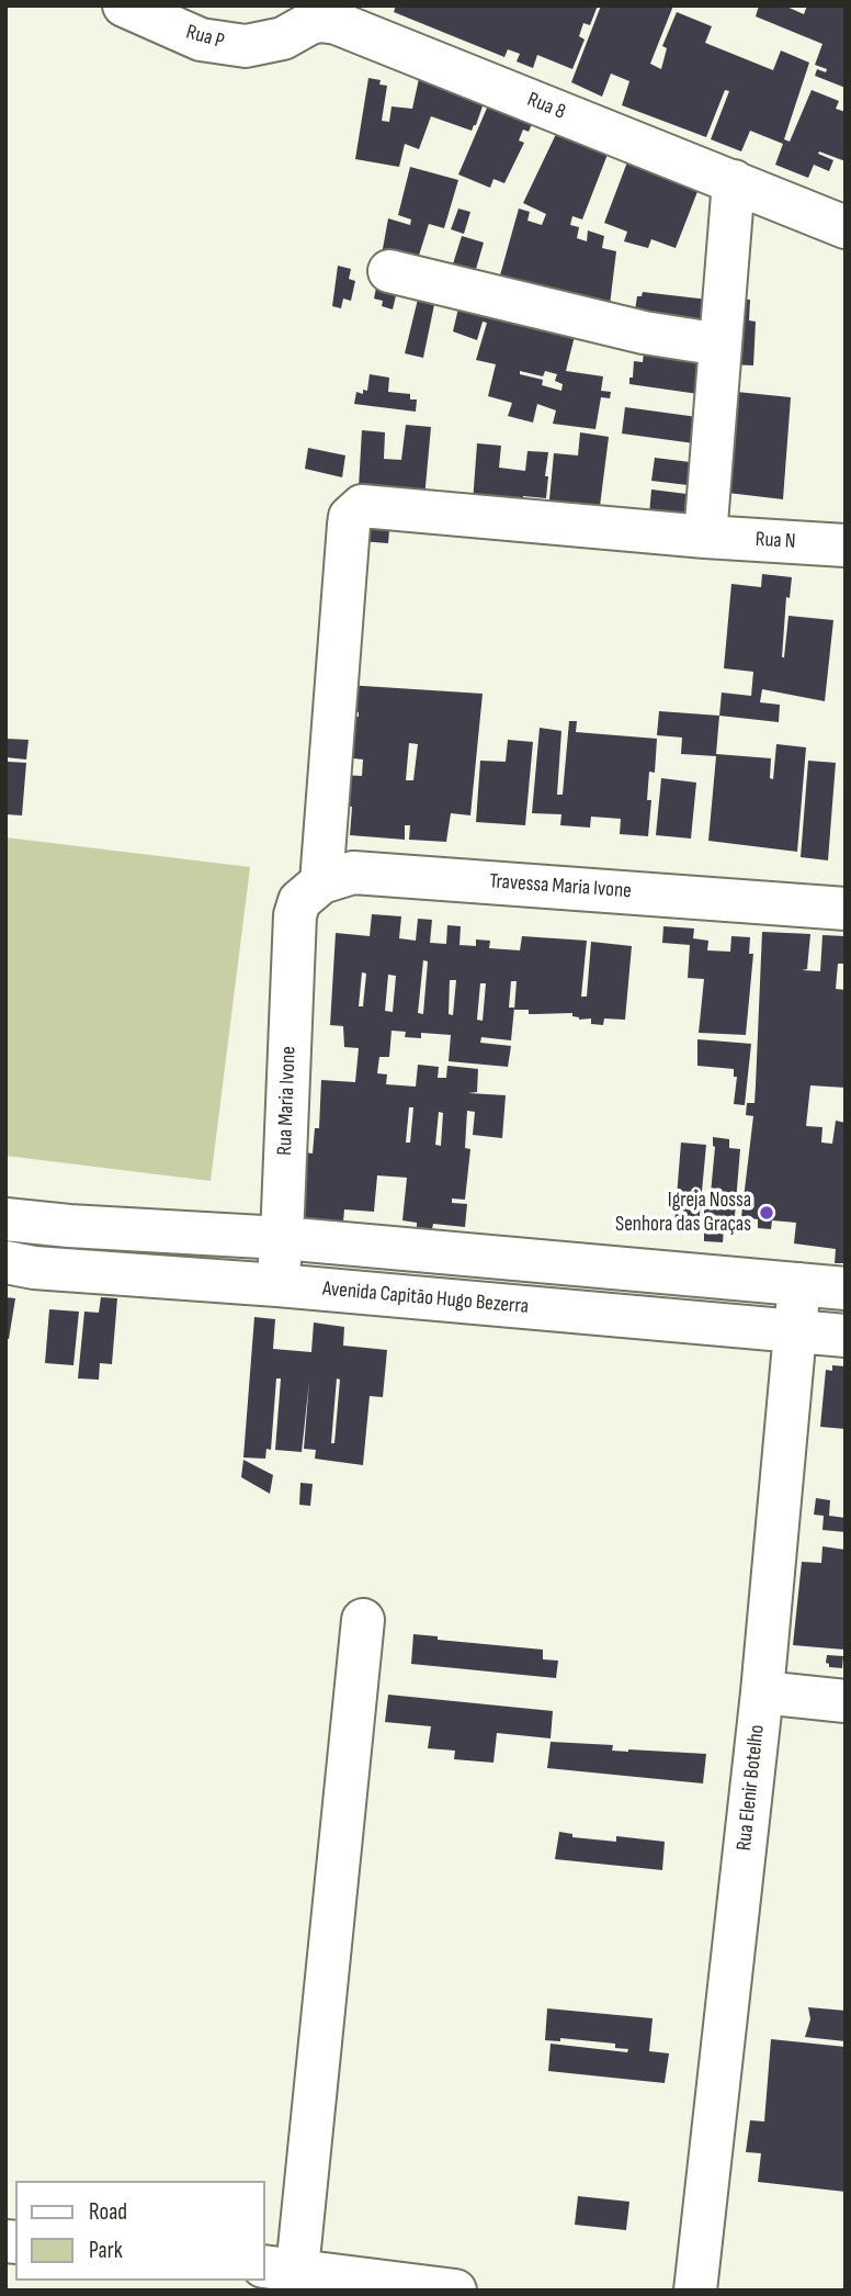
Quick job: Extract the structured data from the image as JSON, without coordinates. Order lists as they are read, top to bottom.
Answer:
{
  "streets": {
    "street": [
      "Rua P",
      "Rua 8",
      "Rua N",
      "Travessa Maria Ivone",
      "Rua Maria Ivone",
      "Avenida Capitão Hugo Bezerra",
      "Rua Elenir Botelho"
    ]
  },
  "crossings": [
    ["Rua P", "Rua 8"],
    ["Rua N", "Travessa Maria Ivone"],
    ["Rua N", "Rua Maria Ivone"],
    ["Travessa Maria Ivone", "Rua Maria Ivone"],
    ["Rua Maria Ivone", "Avenida Capitão Hugo Bezerra"],
    ["Avenida Capitão Hugo Bezerra", "Rua Elenir Botelho"]
  ],
  "places": ["Igreja Nossa Senhora das Graças"],
  "legend": ["Road", "Park"]
}
